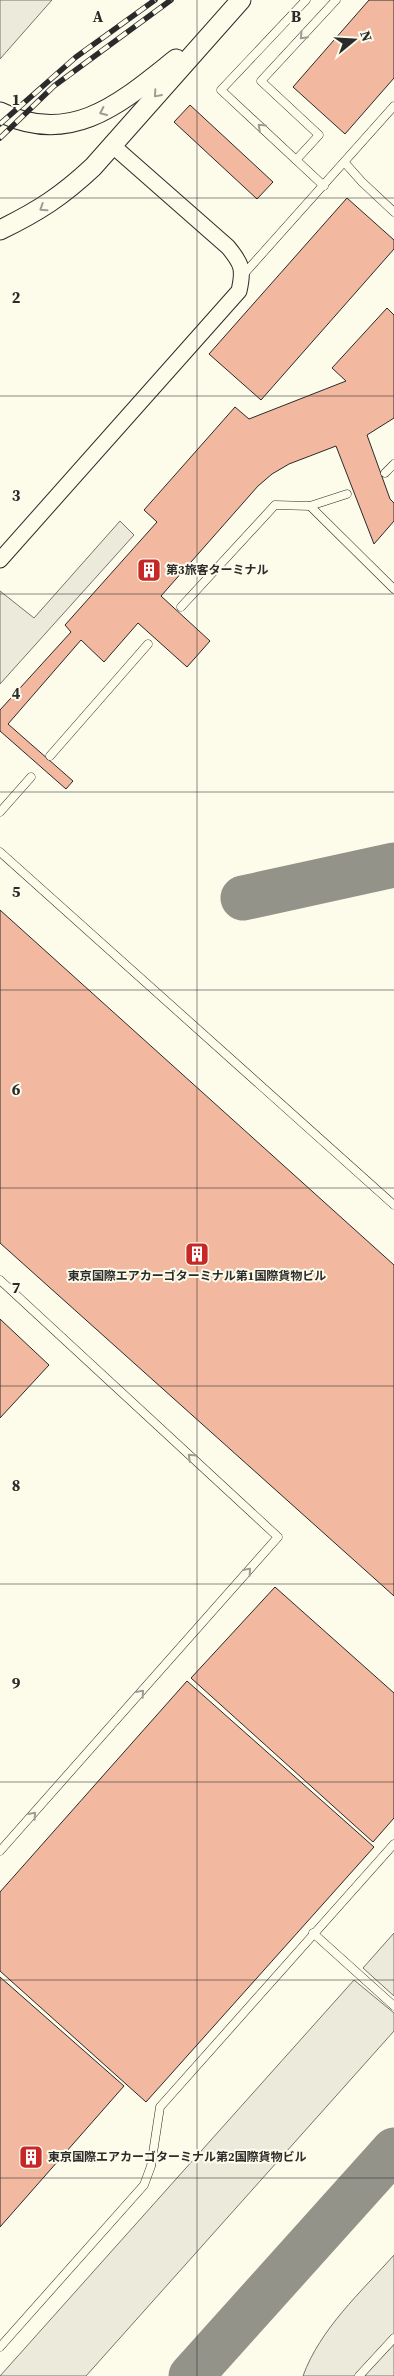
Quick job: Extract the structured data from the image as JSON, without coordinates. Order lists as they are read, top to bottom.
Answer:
{
  "places": {
    "building": ["第3旅客ターミナル", "東京国際エアカーゴターミナル第1国際貨物ビル", "東京国際エアカーゴターミナル第2国際貨物ビル"]
  },
  "north": "right",
  "grid": {
    "columns": ["A", "B"],
    "rows": [
      "1",
      "2",
      "3",
      "4",
      "5",
      "6",
      "7",
      "8",
      "9"
    ]
  }
}
